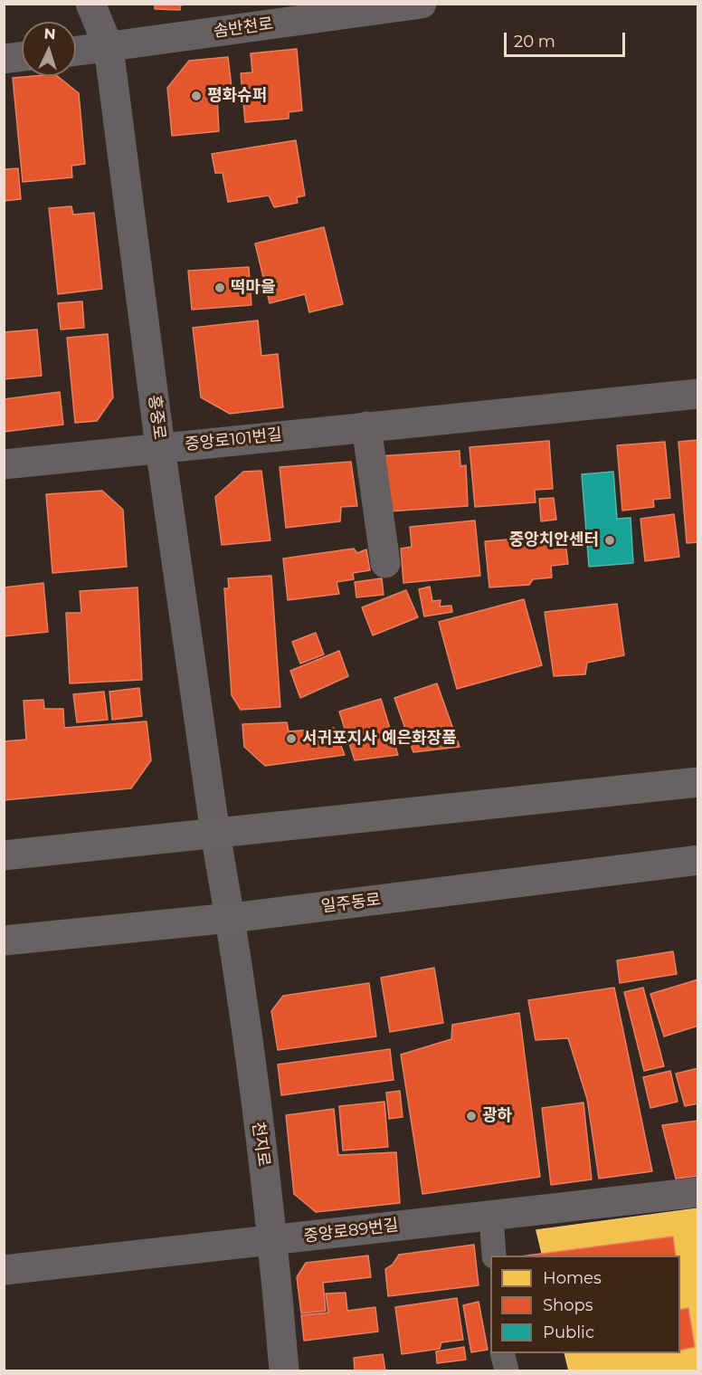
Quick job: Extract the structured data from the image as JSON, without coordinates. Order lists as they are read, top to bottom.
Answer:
{
  "streets": {
    "main road": ["일주동로"],
    "street": [
      "솜반천로",
      "홍중로",
      "중앙로101번길",
      "천지로",
      "중앙로89번길"
    ]
  },
  "crossings": [
    ["솜반천로", "홍중로"],
    ["홍중로", "중앙로101번길"],
    ["홍중로", "일주동로"],
    ["홍중로", "천지로"],
    ["일주동로", "천지로"],
    ["천지로", "중앙로89번길"]
  ],
  "places": [
    "평화슈퍼",
    "떡마을",
    "중앙치안센터",
    "서귀포지사 예은화장품",
    "광하"
  ],
  "legend": ["Homes", "Shops", "Public"],
  "scale_bar": "20 m",
  "north": "top"
}
